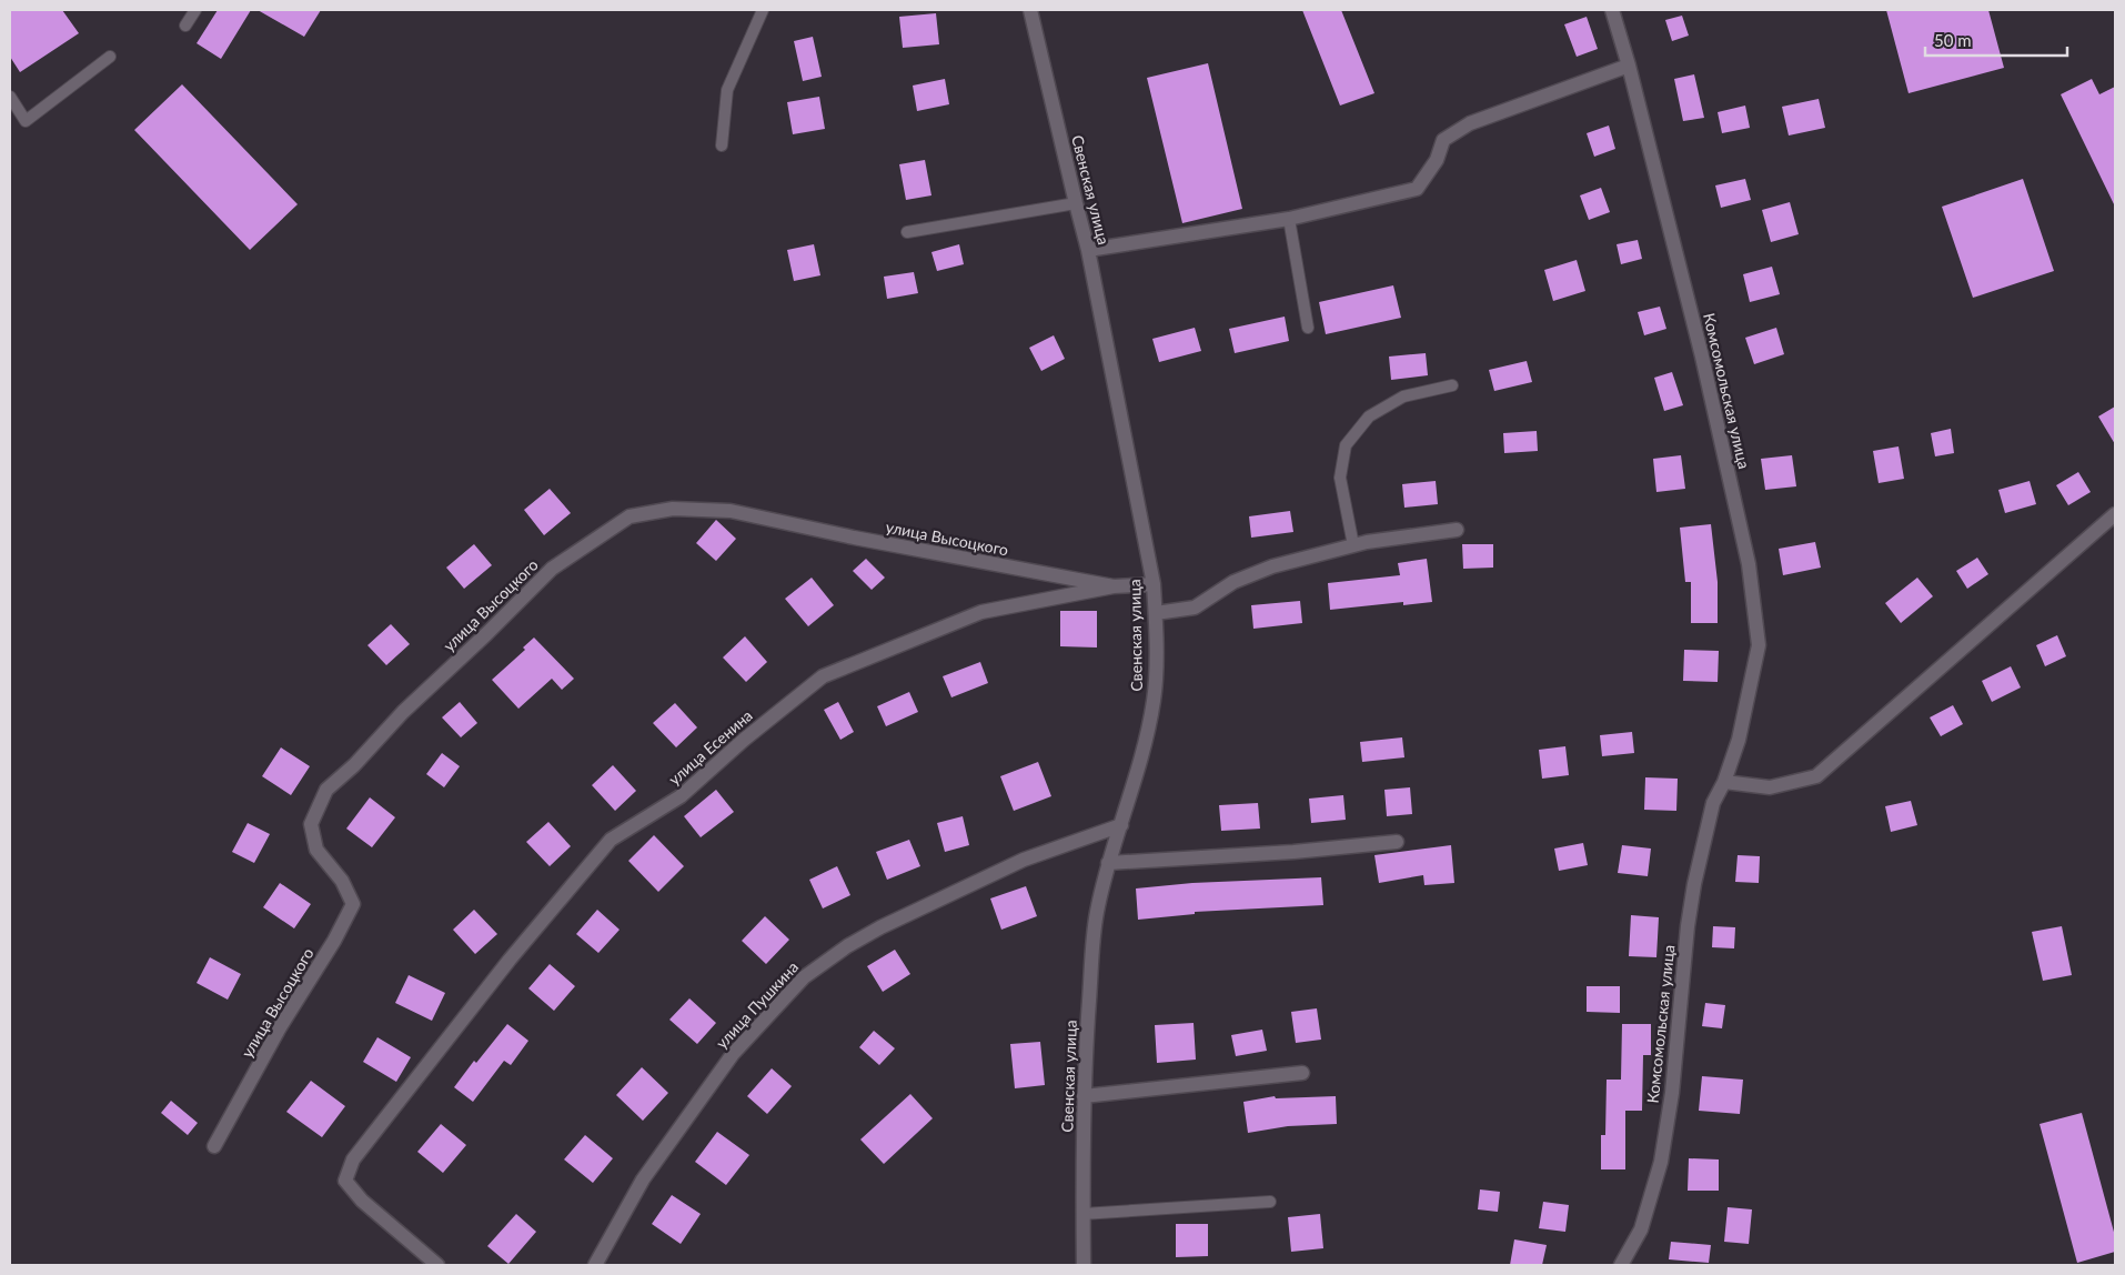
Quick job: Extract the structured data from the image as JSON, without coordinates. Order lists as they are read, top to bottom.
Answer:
{
  "streets": {
    "street": [
      "Свенская улица",
      "Комсомольская улица",
      "улица Высоцкого",
      "улица Есенина",
      "улица Пушкина"
    ]
  },
  "crossings": [
    ["Свенская улица", "улица Есенина"],
    ["Свенская улица", "улица Пушкина"],
    ["улица Высоцкого", "улица Есенина"]
  ],
  "scale_bar": "50 m"
}
